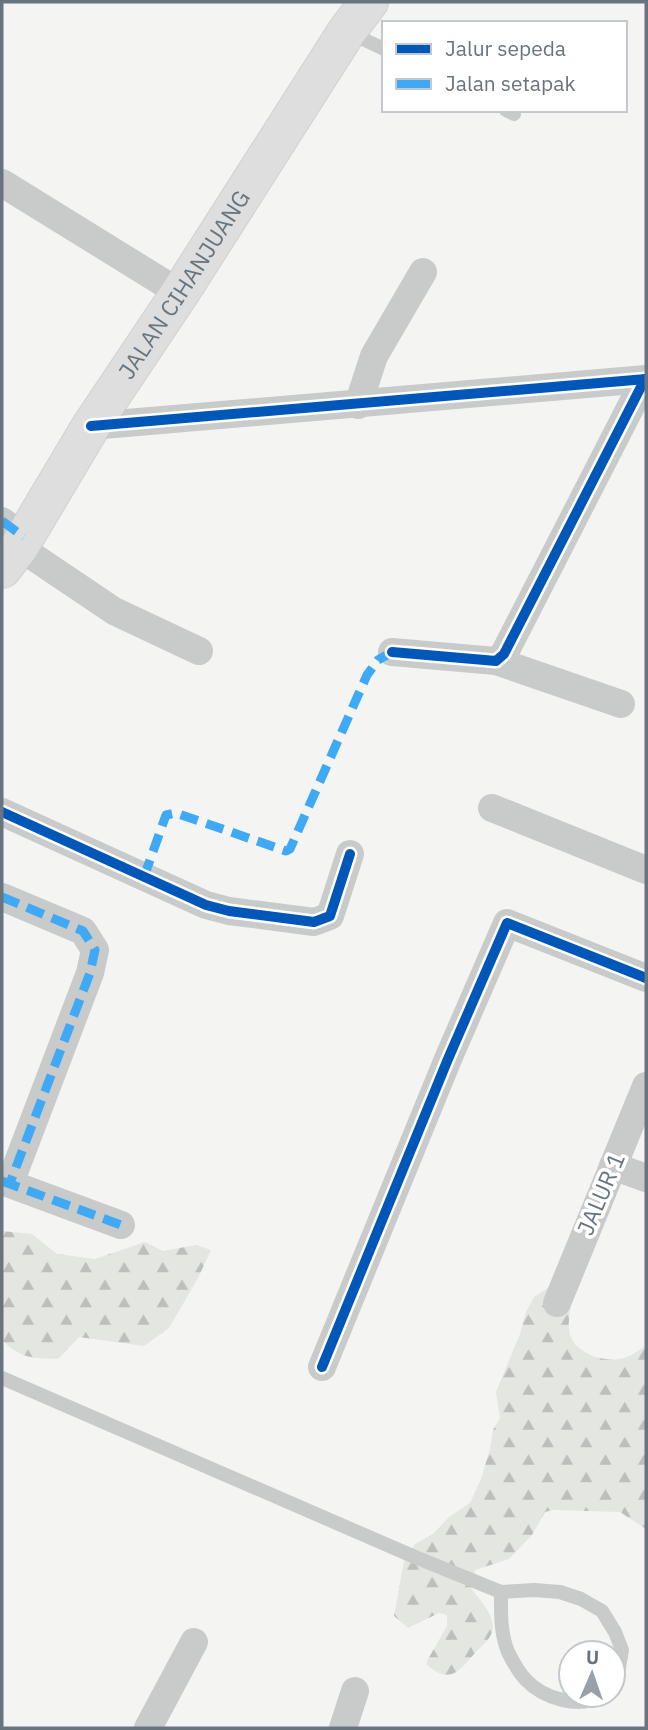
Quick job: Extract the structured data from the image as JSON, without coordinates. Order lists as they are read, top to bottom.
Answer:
{
  "streets": {
    "main road": ["JALAN CIHANJUANG"],
    "street": ["JALUR 1"]
  },
  "legend": ["Jalur sepeda", "Jalan setapak"],
  "north": "top"
}
